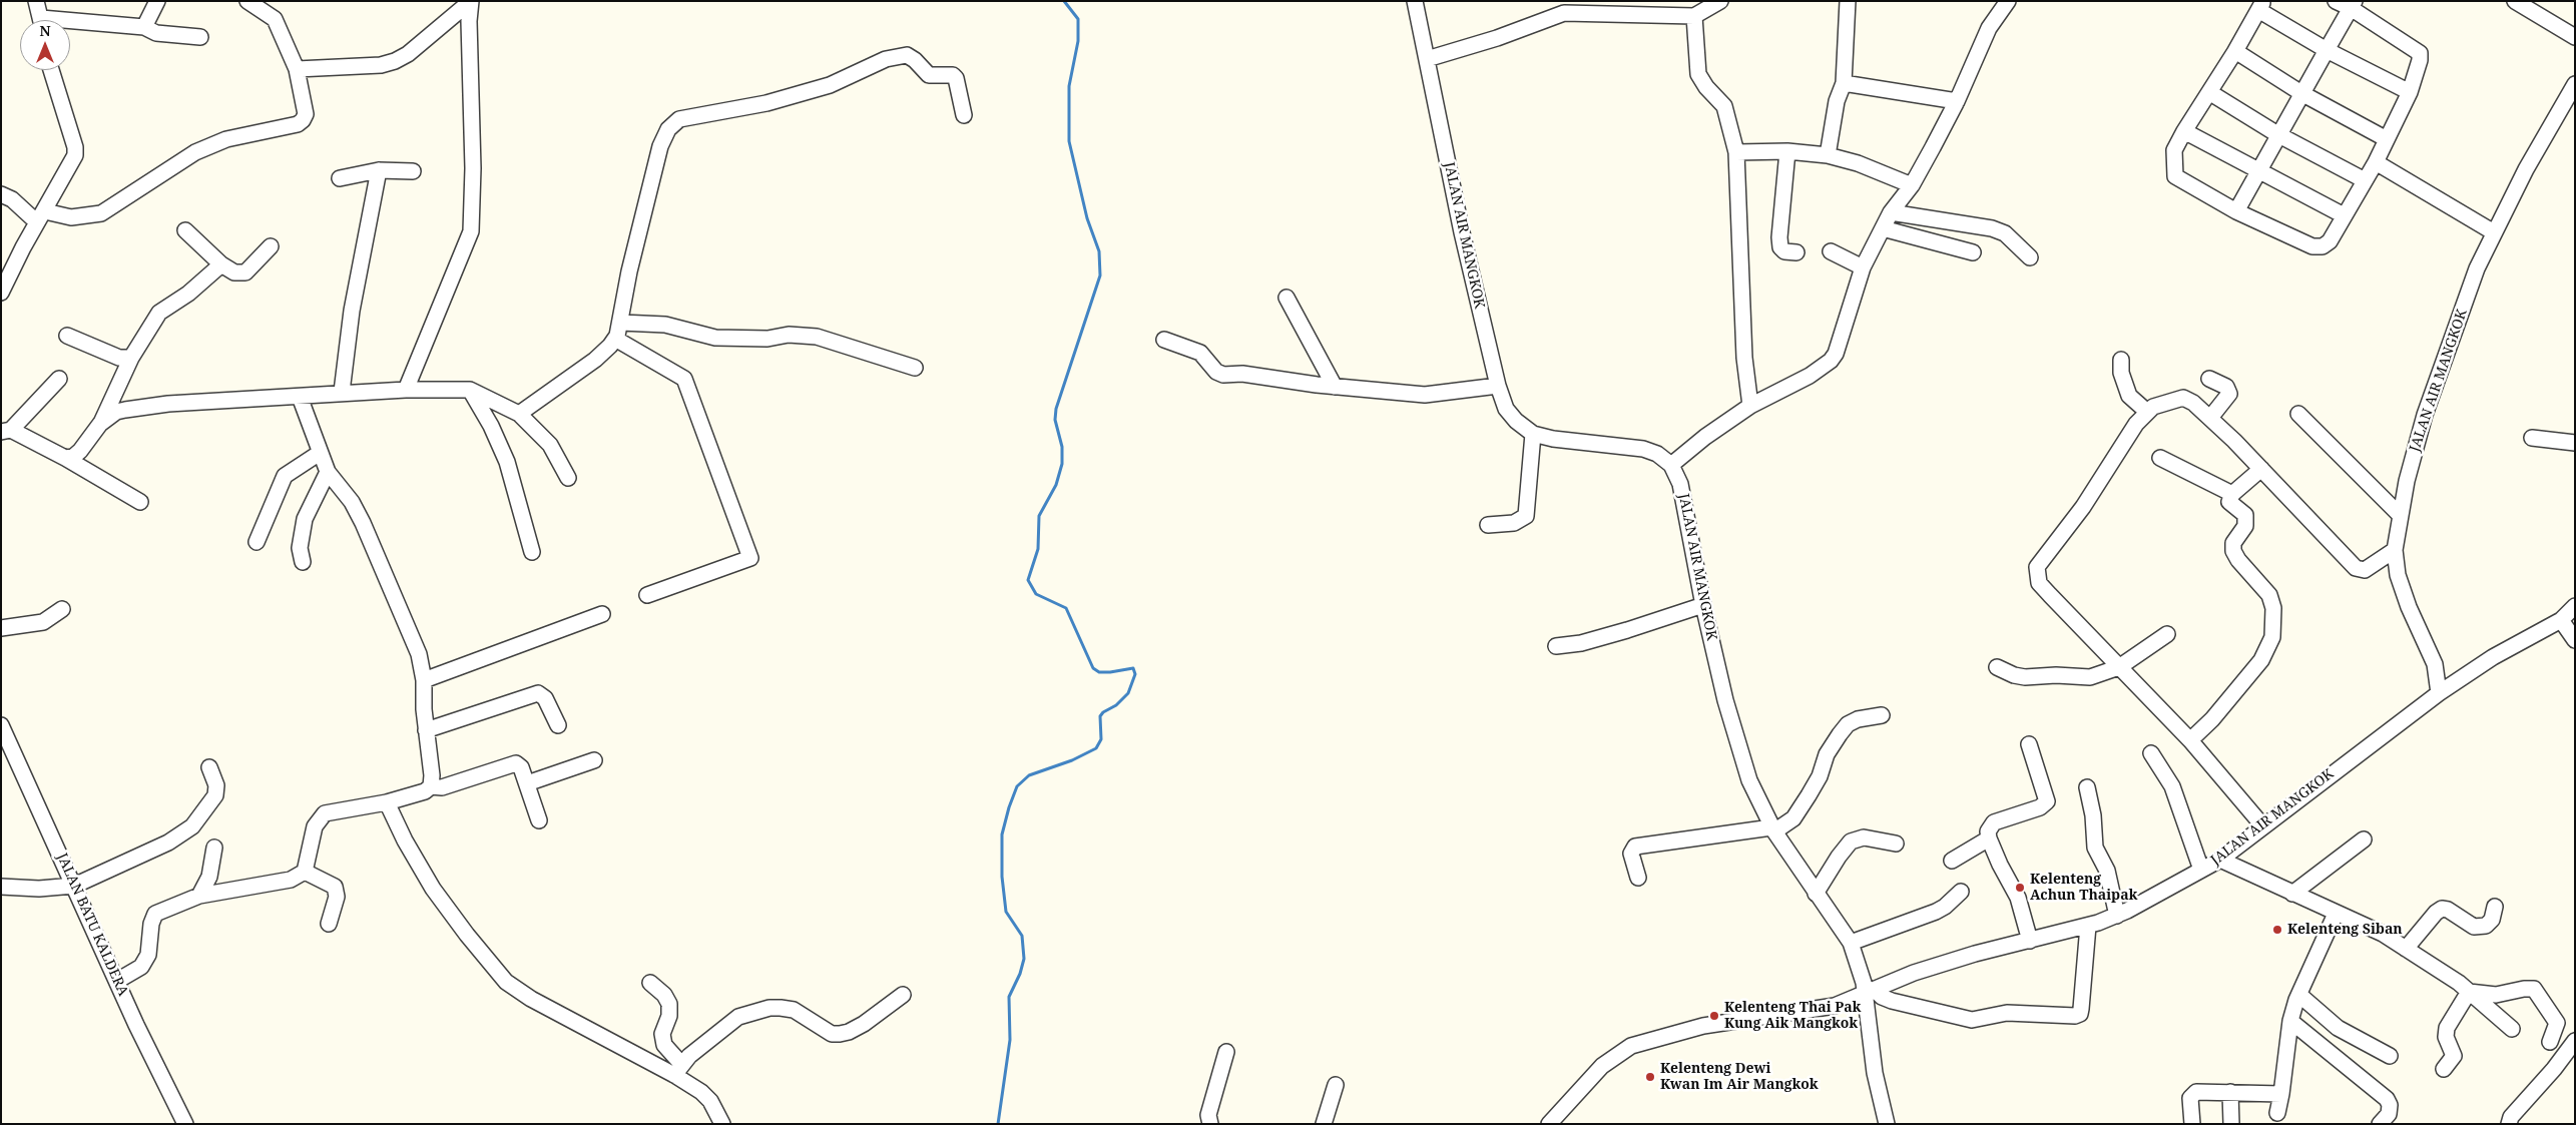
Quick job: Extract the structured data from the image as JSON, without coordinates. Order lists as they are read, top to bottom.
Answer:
{
  "streets": {
    "street": ["JALAN AIR MANGKOK", "JALAN BATU KALDERA"]
  },
  "places": [
    "Kelenteng Achun Thaipak",
    "Kelenteng Siban",
    "Kelenteng Thai Pak Kung Aik Mangkok",
    "Kelenteng Dewi Kwan Im Air Mangkok"
  ],
  "north": "top"
}
